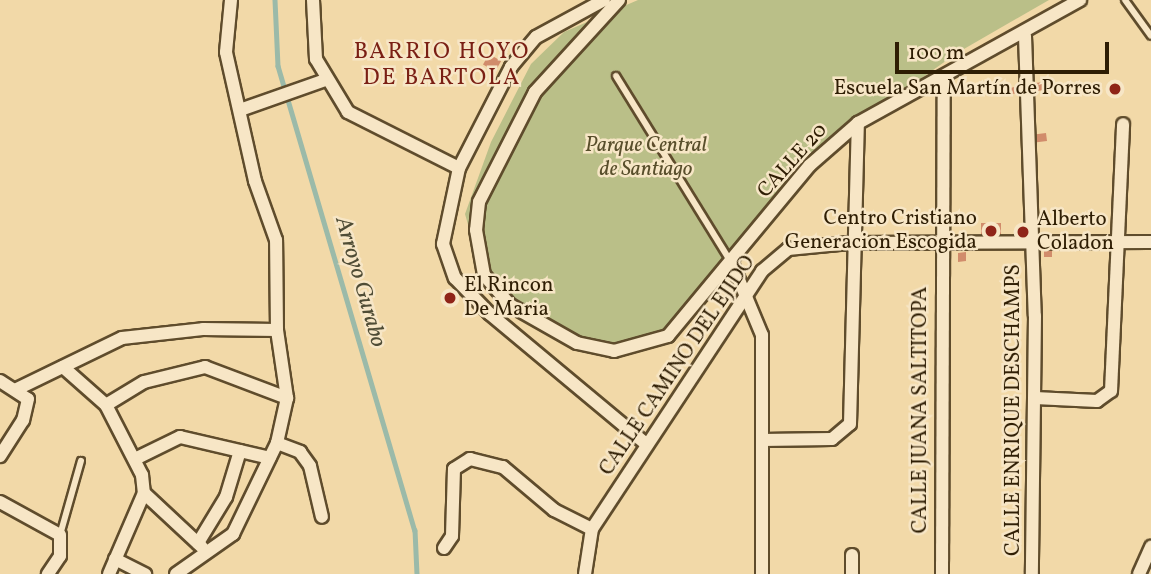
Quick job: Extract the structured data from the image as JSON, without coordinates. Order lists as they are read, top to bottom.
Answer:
{
  "streets": {
    "street": [
      "CALLE 20",
      "CALLE CAMINO DEL EJIDO",
      "CALLE JUANA SALTITOPA",
      "CALLE ENRIQUE DESCHAMPS"
    ]
  },
  "crossings": [
    ["CALLE 20", "CALLE JUANA SALTITOPA"],
    ["CALLE 20", "CALLE ENRIQUE DESCHAMPS"],
    ["CALLE CAMINO DEL EJIDO", "CALLE JUANA SALTITOPA"],
    ["CALLE CAMINO DEL EJIDO", "CALLE ENRIQUE DESCHAMPS"]
  ],
  "districts": ["BARRIO HOYO DE BARTOLA"],
  "water": ["Arroyo Gurabo"],
  "parks": ["Parque Central de Santiago"],
  "places": [
    "Escuela San Martín de Porres",
    "Centro Cristiano Generacion Escogida",
    "Alberto Coladon",
    "El Rincon De Maria"
  ],
  "scale_bar": "100 m"
}
